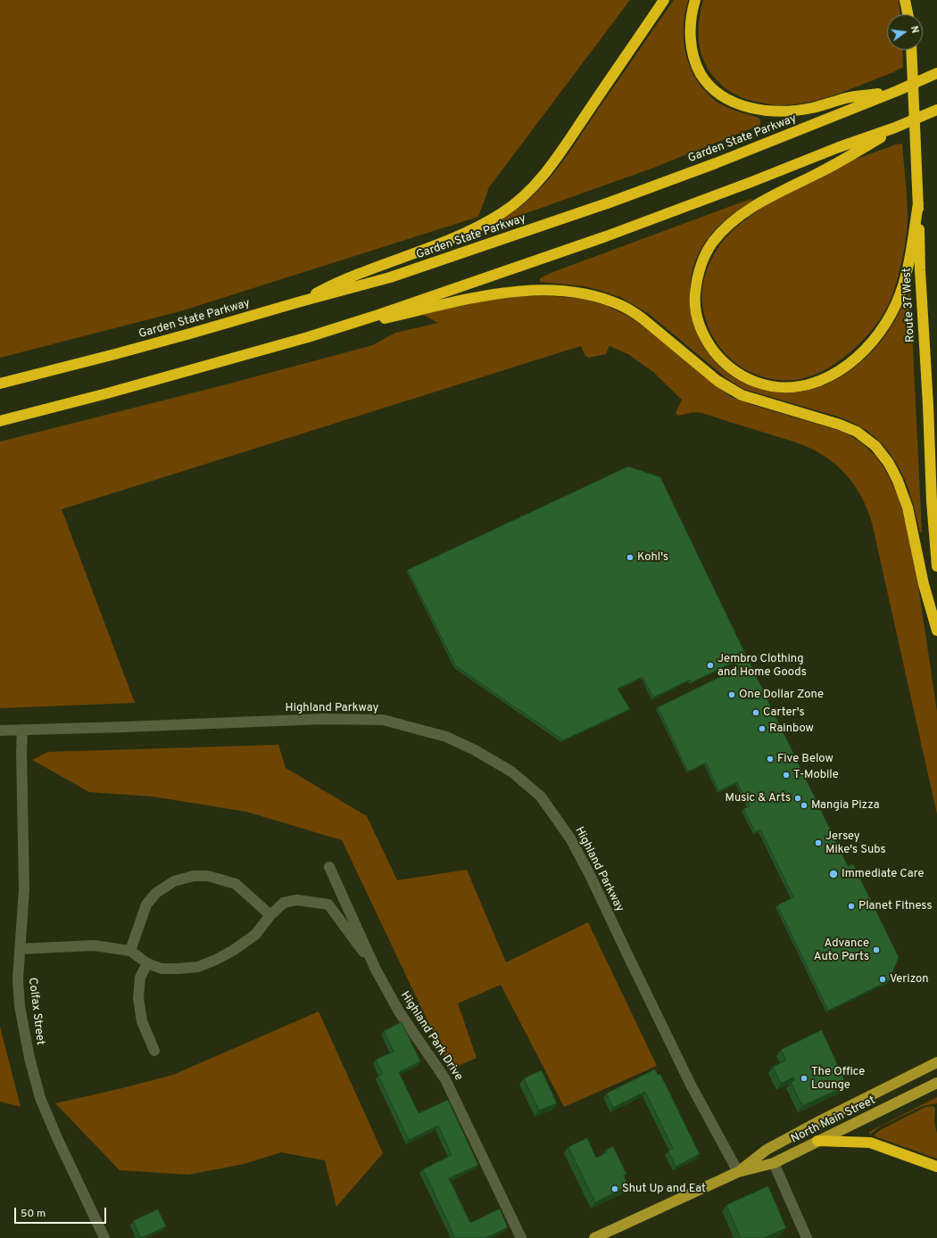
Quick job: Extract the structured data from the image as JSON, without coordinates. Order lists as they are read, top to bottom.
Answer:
{
  "streets": {
    "highway": ["Garden State Parkway", "Route 37 West"],
    "main road": ["North Main Street"],
    "street": ["Highland Parkway", "Colfax Street", "Highland Park Drive"]
  },
  "crossings": [
    ["Highland Parkway", "Colfax Street"],
    ["Highland Parkway", "North Main Street"]
  ],
  "places": [
    "Kohl's",
    "Jembro Clothing and Home Goods",
    "One Dollar Zone",
    "Carter's",
    "Rainbow",
    "Five Below",
    "T-Mobile",
    "Music & Arts",
    "Mangia Pizza",
    "Jersey Mike's Subs",
    "Immediate Care",
    "Planet Fitness",
    "Advance Auto Parts",
    "Verizon",
    "The Office Lounge",
    "Shut Up and Eat"
  ],
  "scale_bar": "50 m",
  "north": "right"
}
